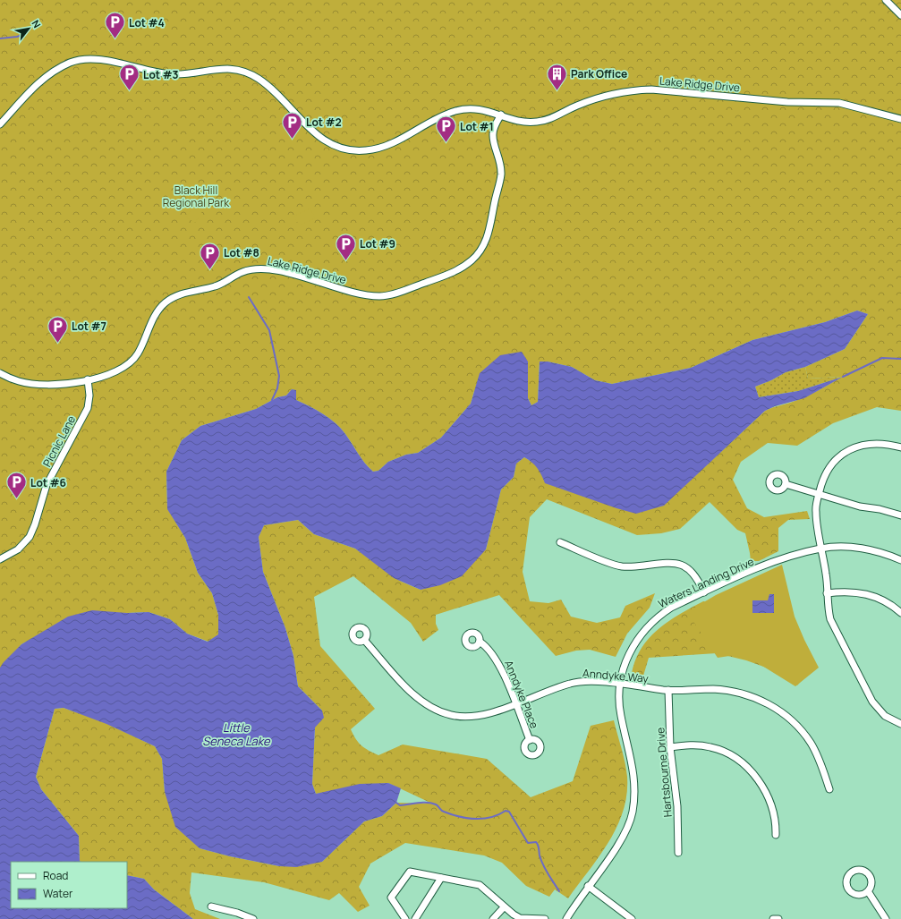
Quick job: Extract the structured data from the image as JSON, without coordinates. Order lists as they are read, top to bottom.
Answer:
{
  "streets": {
    "street": [
      "Lake Ridge Drive",
      "Picnic Lane",
      "Waters Landing Drive",
      "Anndyke Way",
      "Anndyke Place",
      "Hartsbourne Drive"
    ]
  },
  "crossings": [
    ["Lake Ridge Drive", "Picnic Lane"],
    ["Waters Landing Drive", "Anndyke Way"],
    ["Anndyke Way", "Anndyke Place"],
    ["Anndyke Way", "Hartsbourne Drive"]
  ],
  "water": ["Little Seneca Lake"],
  "parks": ["Black Hill Regional Park"],
  "places": {
    "parking": [
      "Lot #4",
      "Lot #3",
      "Lot #2",
      "Lot #1",
      "Lot #9",
      "Lot #8",
      "Lot #7",
      "Lot #6"
    ],
    "building": ["Park Office"]
  },
  "legend": ["Road", "Water"],
  "north": "top right"
}
